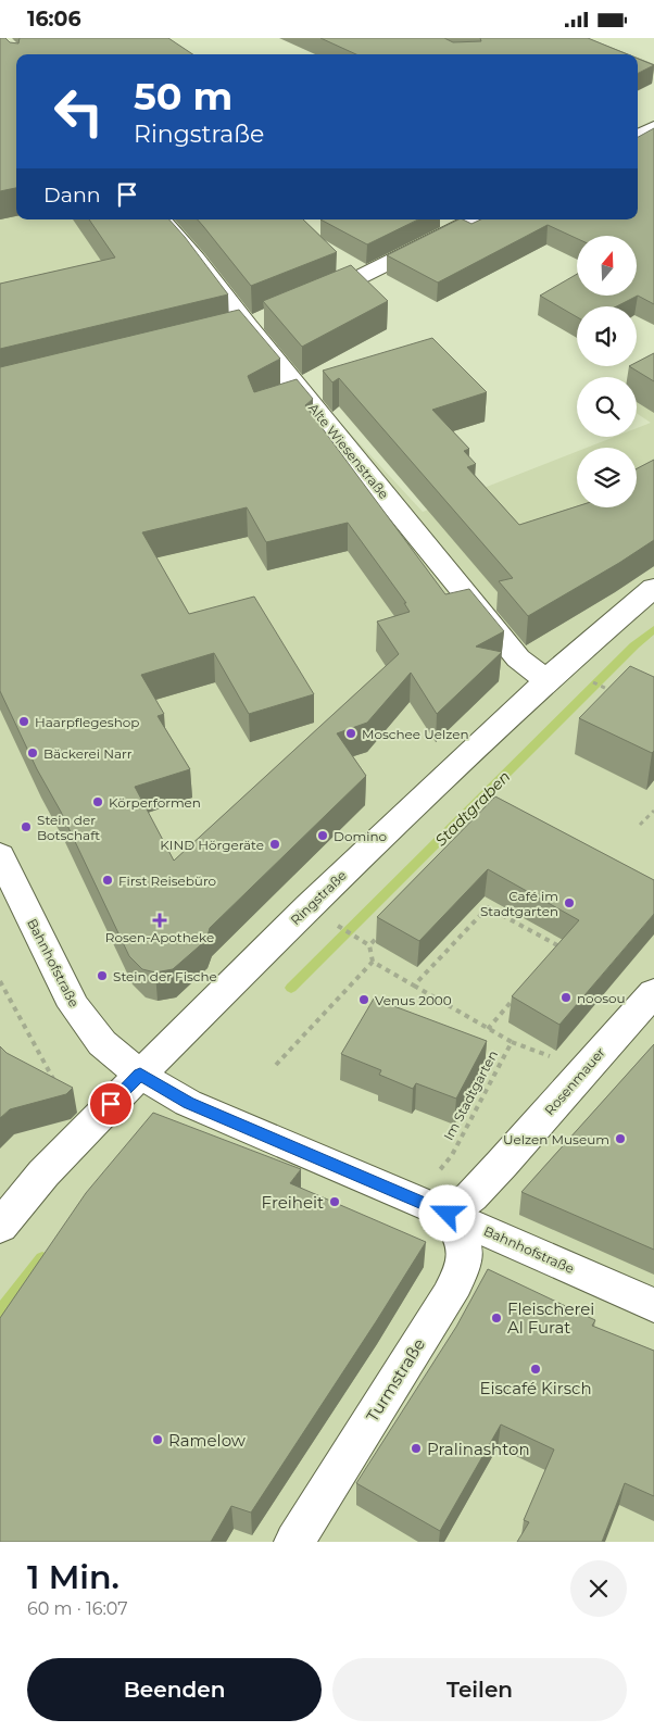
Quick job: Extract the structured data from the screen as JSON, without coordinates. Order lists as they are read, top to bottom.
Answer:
{
  "streets": {
    "street": [
      "Alte Wiesenstraße",
      "Ringstraße",
      "Bahnhofstraße",
      "Rosenmauer",
      "Turmstraße"
    ],
    "path": ["Im Stadtgarten"]
  },
  "crossings": [
    ["Alte Wiesenstraße", "Ringstraße"],
    ["Ringstraße", "Bahnhofstraße"],
    ["Bahnhofstraße", "Rosenmauer"],
    ["Bahnhofstraße", "Im Stadtgarten"],
    ["Bahnhofstraße", "Turmstraße"],
    ["Rosenmauer", "Im Stadtgarten"],
    ["Rosenmauer", "Turmstraße"],
    ["Im Stadtgarten", "Turmstraße"]
  ],
  "water": ["Stadtgraben"],
  "places": {
    "other": [
      "Haarpflegeshop",
      "Moschee Uelzen",
      "Bäckerei Narr",
      "Körperformen",
      "Stein der Botschaft",
      "Domino",
      "KIND Hörgeräte",
      "First Reisebüro",
      "Café im Stadtgarten",
      "Stein der Fische",
      "noosou",
      "Venus 2000",
      "Uelzen Museum",
      "Freiheit",
      "Fleischerei Al Furat",
      "Eiscafé Kirsch",
      "Ramelow",
      "Pralinashton"
    ],
    "health": ["Rosen-Apotheke"]
  },
  "north": "top",
  "page": {
    "status": "16:06",
    "turn": ["50 m", "Ringstraße"],
    "then": "Dann",
    "heading": ["1 Min.", "60 m · 16:07"],
    "buttons": ["Beenden", "Teilen"]
  }
}
